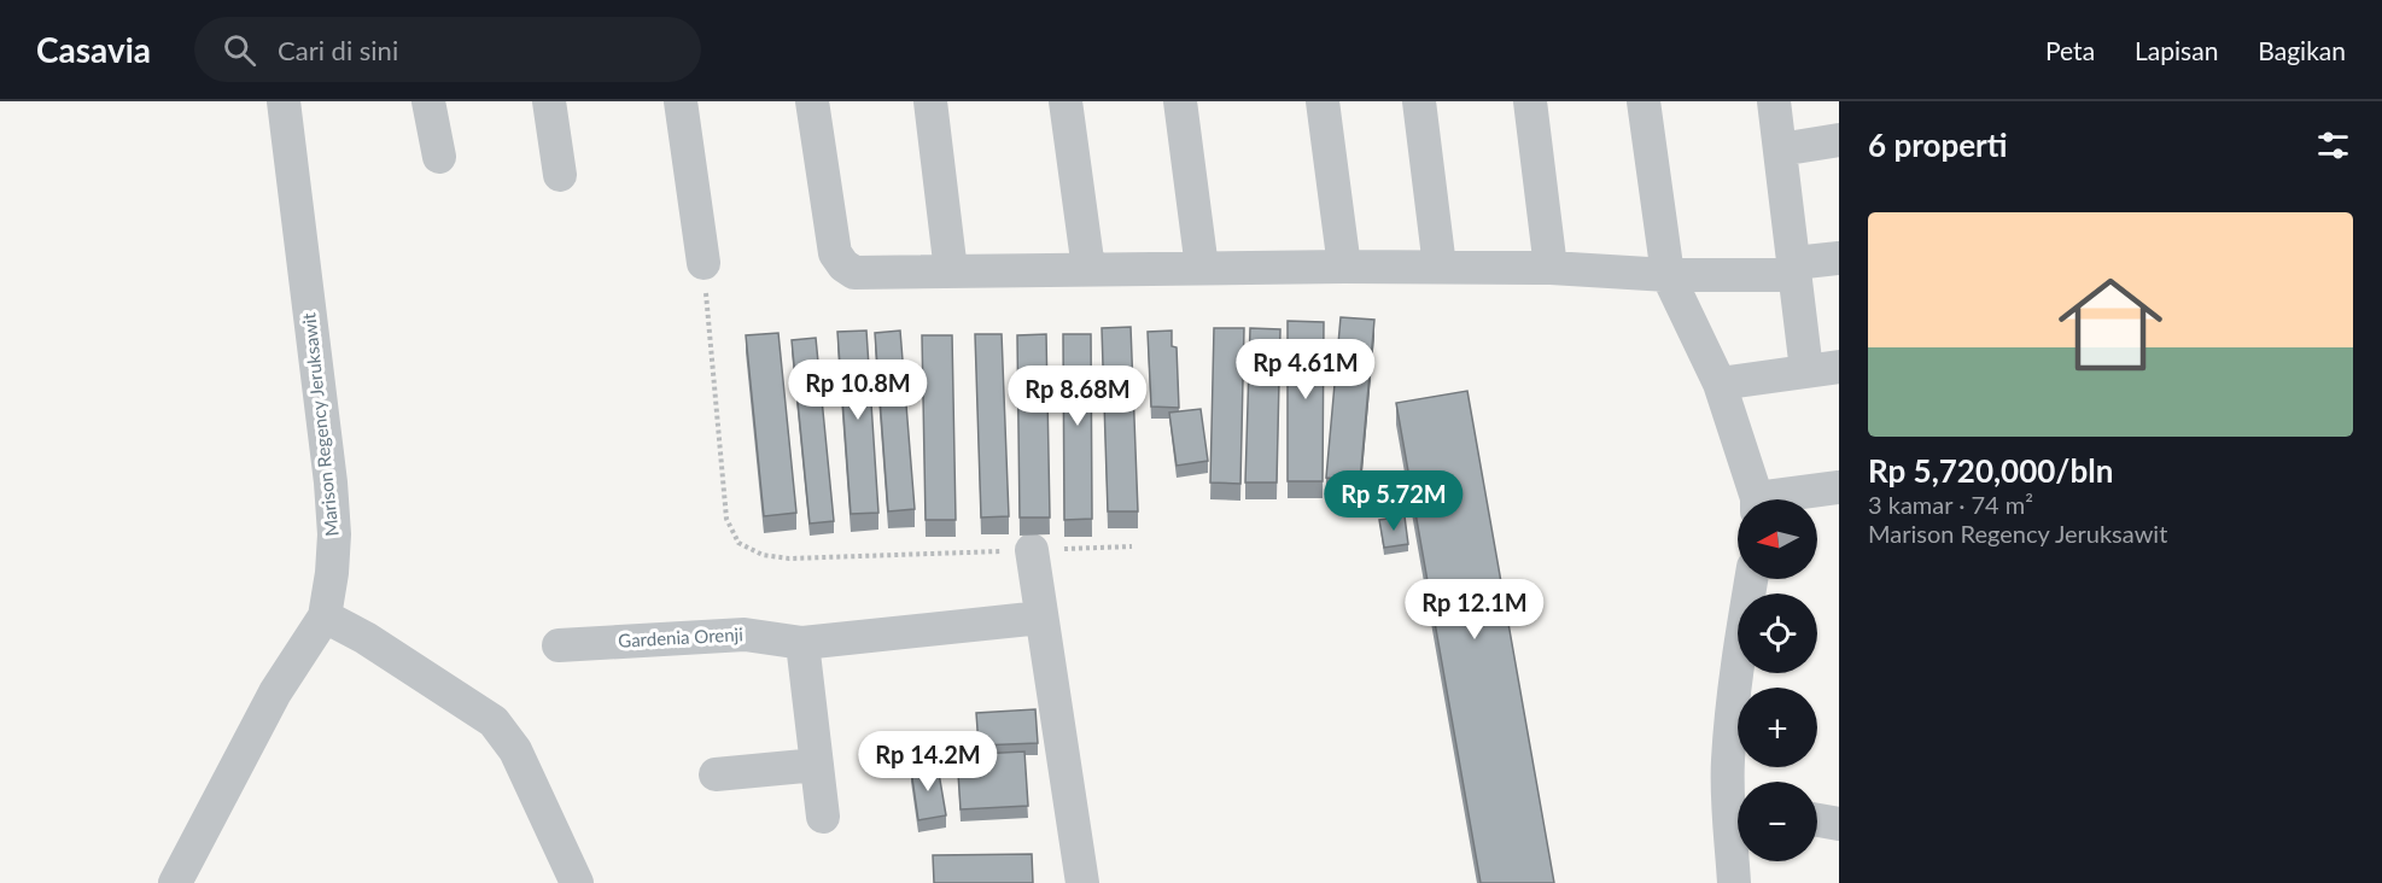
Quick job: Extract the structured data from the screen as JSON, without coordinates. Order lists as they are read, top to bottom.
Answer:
{
  "streets": {
    "street": ["Marison Regency Jeruksawit", "Gardenia Orenji"]
  },
  "north": "left",
  "page": {
    "header": "Casavia",
    "search": "Cari di sini",
    "nav": ["Peta", "Lapisan", "Bagikan"],
    "heading": "6 properti",
    "list": [
      {
        "name": "Rp 5,720,000/bln",
        "note": "3 kamar · 74 m² · Marison Regency Jeruksawit"
      }
    ],
    "price": [
      "Rp 4.61M",
      "Rp 10.8M",
      "Rp 8.68M",
      "Rp 5.72M",
      "Rp 12.1M",
      "Rp 14.2M"
    ],
    "map_buttons": ["+", "−"]
  }
}
